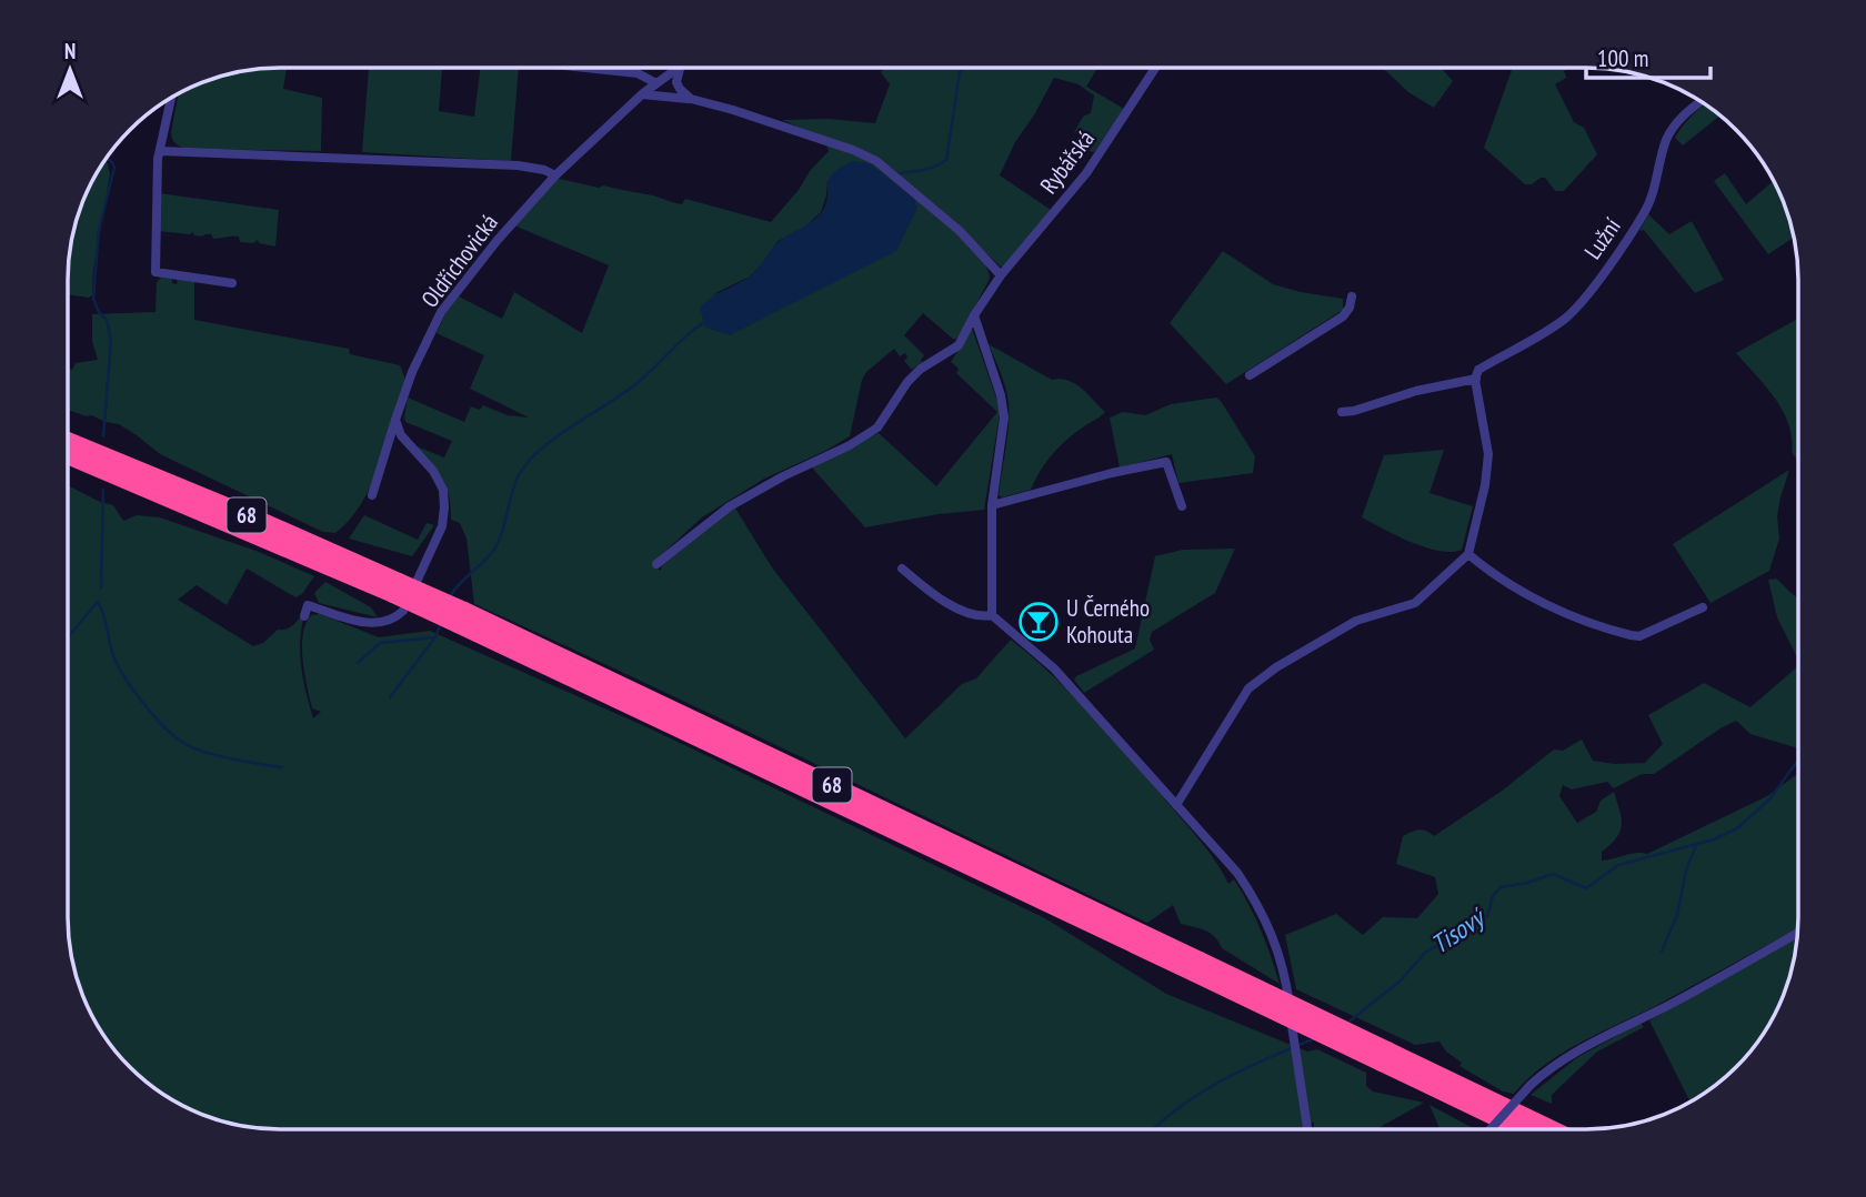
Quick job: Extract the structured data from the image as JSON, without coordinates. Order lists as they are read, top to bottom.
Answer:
{
  "streets": {
    "highway": ["68"],
    "street": ["Rybářská", "Lužní", "Oldřichovická"]
  },
  "water": ["Tisový"],
  "places": {
    "bar": ["U Černého Kohouta"]
  },
  "scale_bar": "100 m",
  "north": "top"
}
